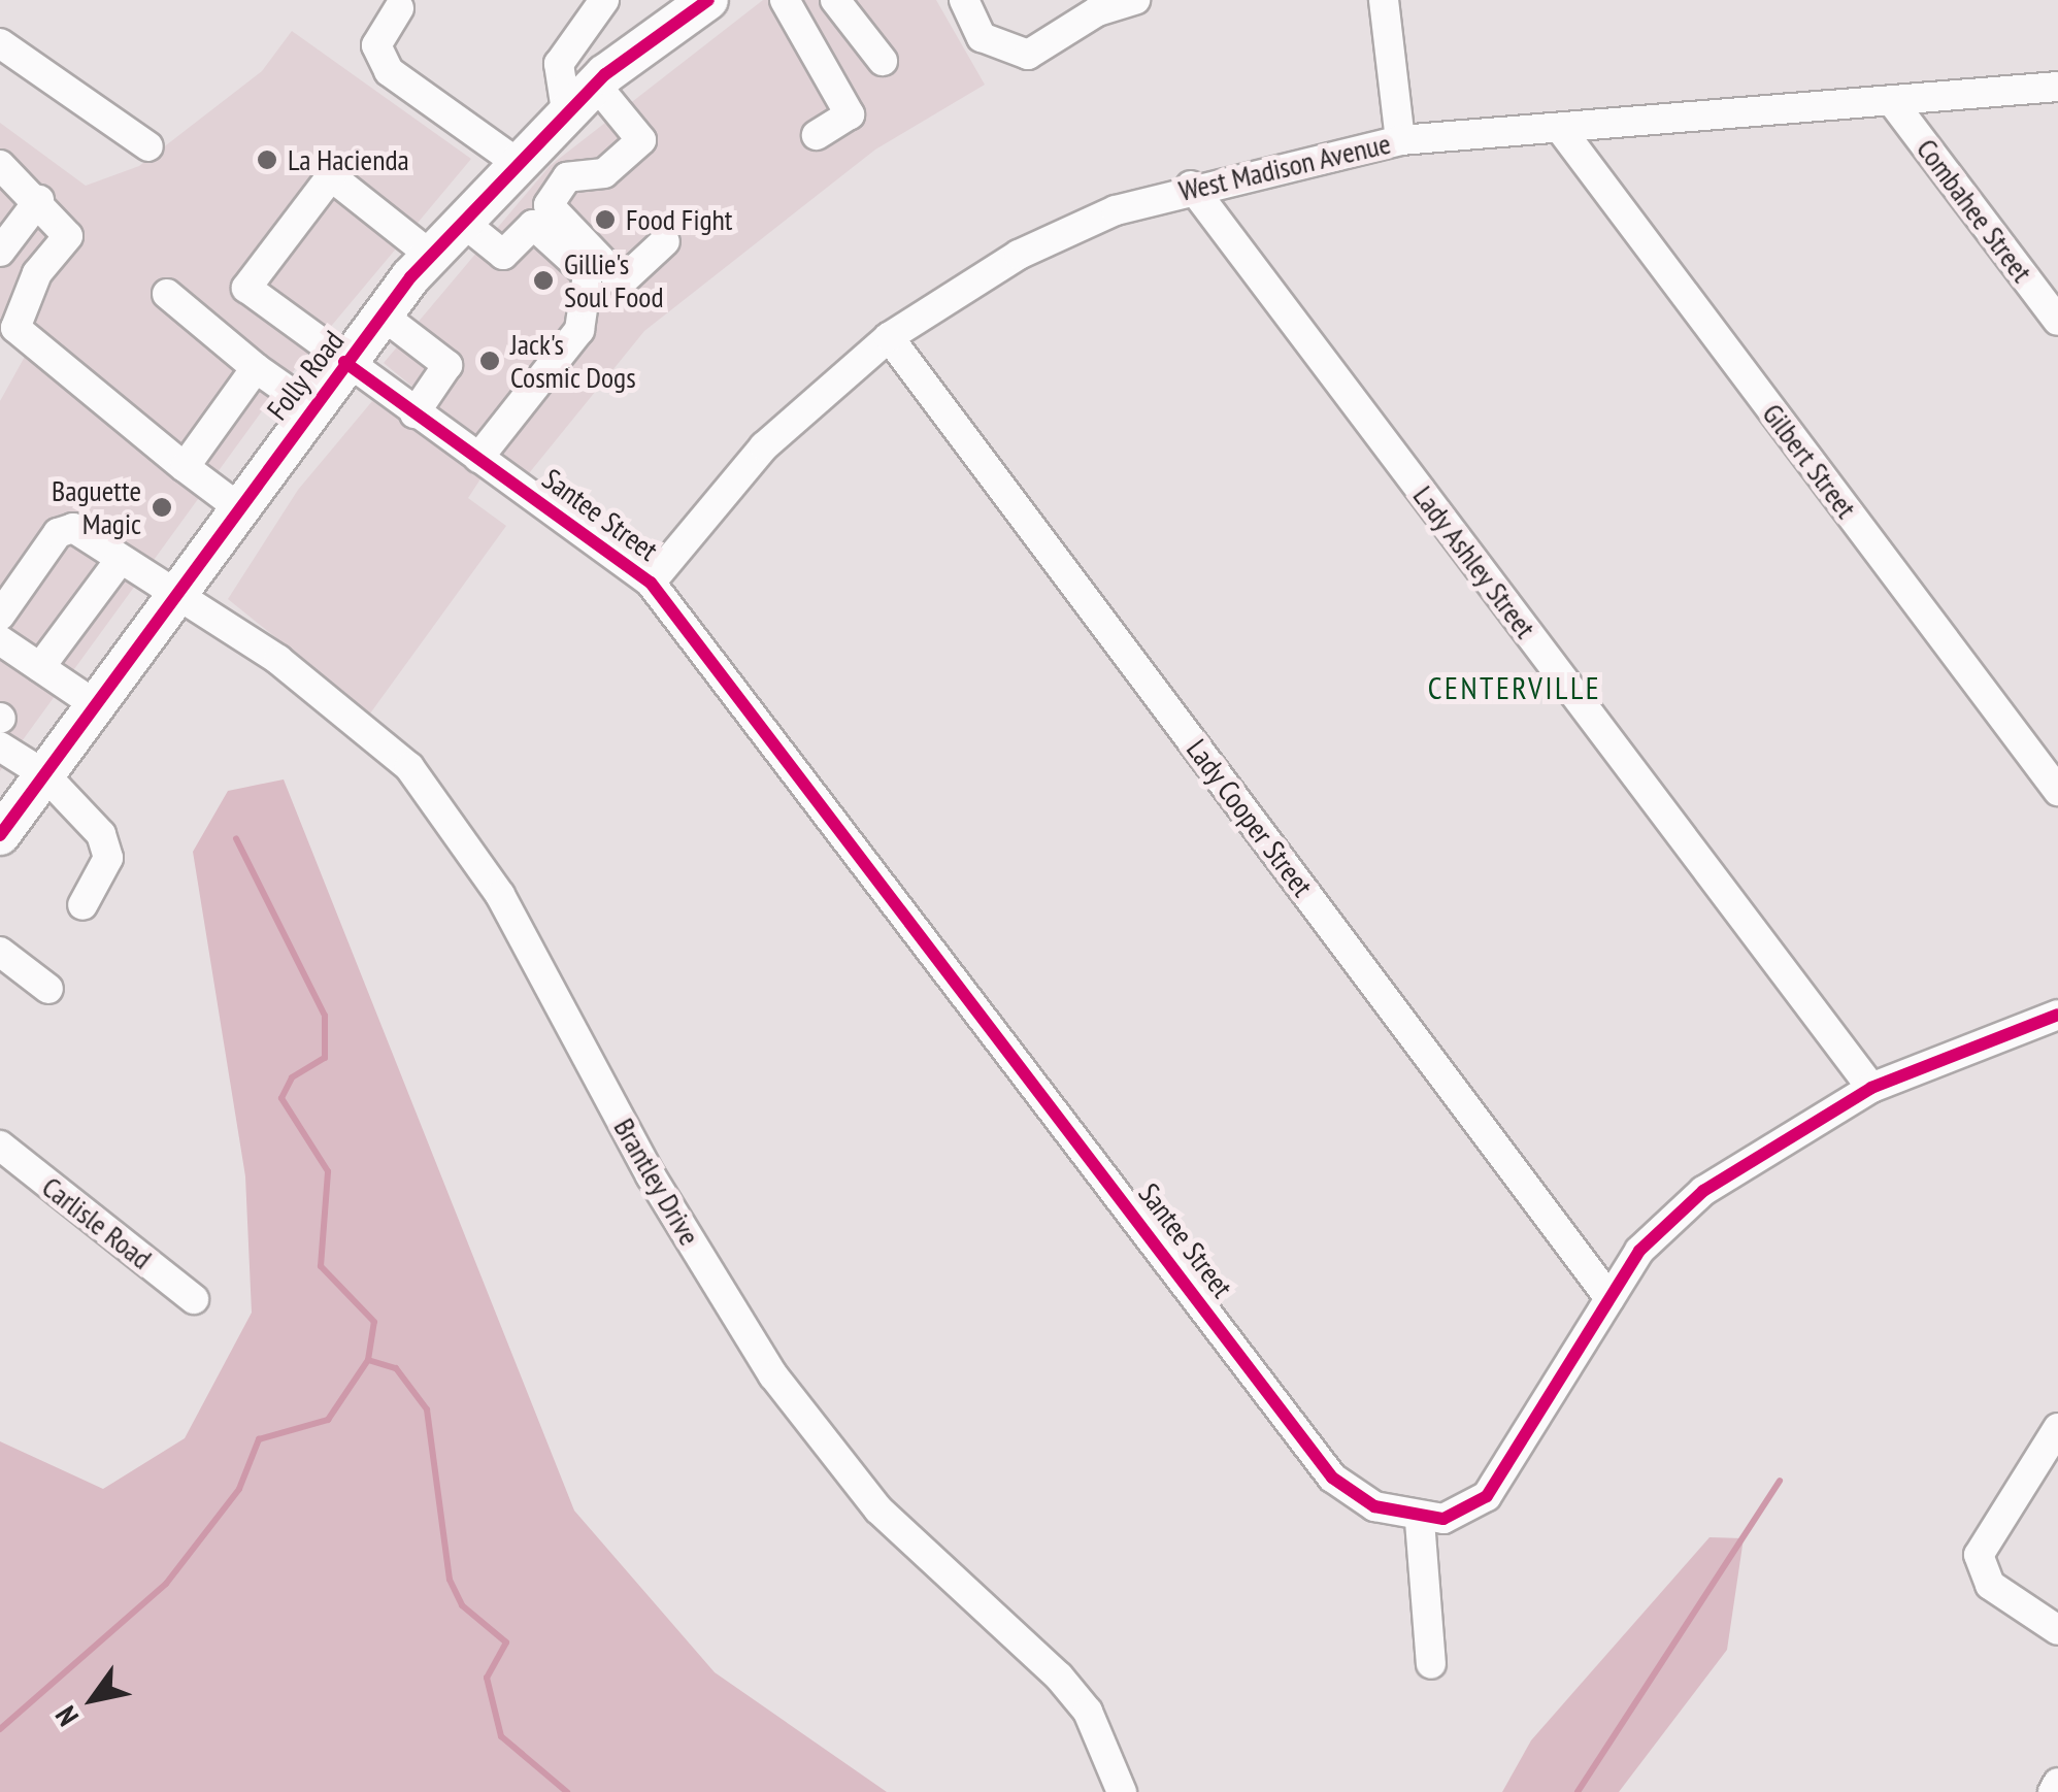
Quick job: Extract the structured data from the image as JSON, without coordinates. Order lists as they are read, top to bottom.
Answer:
{
  "streets": {
    "main road": ["Folly Road"],
    "street": [
      "West Madison Avenue",
      "Combahee Street",
      "Gilbert Street",
      "Santee Street",
      "Lady Ashley Street",
      "Lady Cooper Street",
      "Brantley Drive",
      "Carlisle Road"
    ]
  },
  "crossings": [
    ["West Madison Avenue", "Combahee Street"],
    ["West Madison Avenue", "Gilbert Street"],
    ["West Madison Avenue", "Santee Street"],
    ["West Madison Avenue", "Lady Ashley Street"],
    ["West Madison Avenue", "Lady Cooper Street"],
    ["Folly Road", "Santee Street"],
    ["Folly Road", "Brantley Drive"]
  ],
  "districts": ["CENTERVILLE"],
  "places": [
    "La Hacienda",
    "Food Fight",
    "Gillie's Soul Food",
    "Jack's Cosmic Dogs",
    "Baguette Magic"
  ],
  "north": "bottom left"
}
